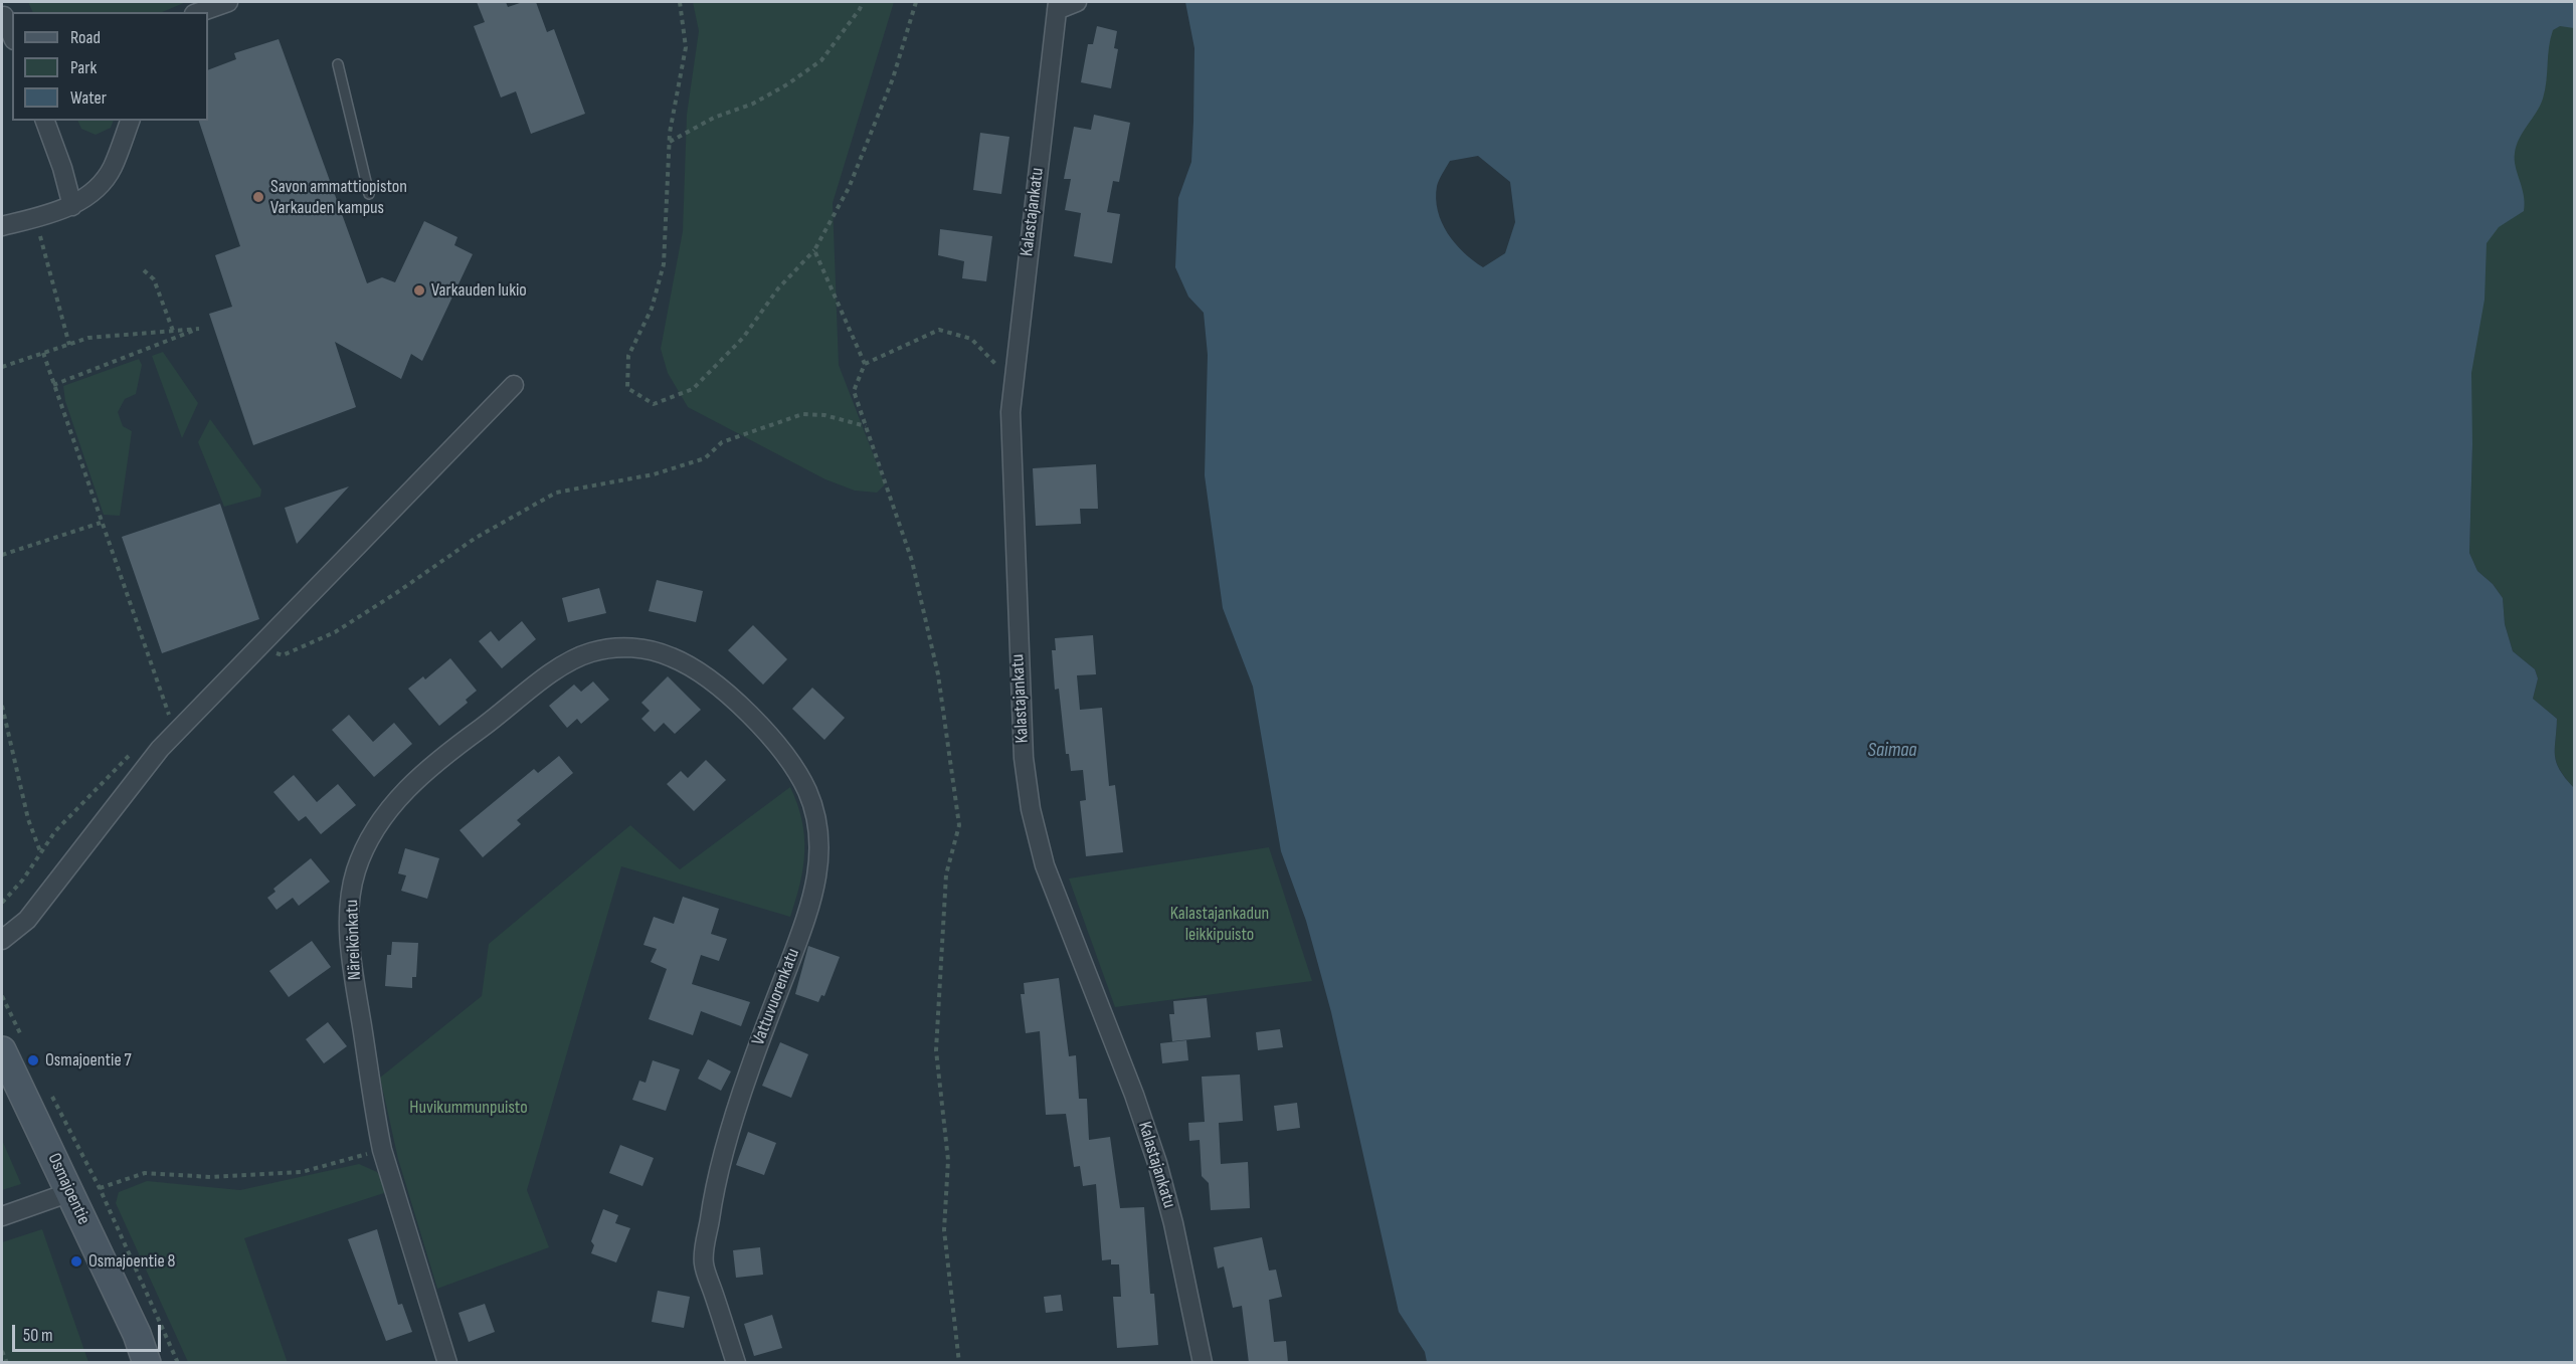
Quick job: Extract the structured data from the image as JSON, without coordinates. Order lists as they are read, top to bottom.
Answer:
{
  "streets": {
    "street": [
      "Kalastajankatu",
      "Näreikönkatu",
      "Vattuvuorenkatu",
      "Osmajoentie"
    ]
  },
  "crossings": [
    ["Näreikönkatu", "Vattuvuorenkatu"]
  ],
  "water": ["Saimaa"],
  "parks": ["Kalastajankadun leikkipuisto", "Huvikummunpuisto"],
  "places": [
    "Savon ammattiopiston Varkauden kampus",
    "Varkauden lukio",
    "Osmajoentie 7",
    "Osmajoentie 8"
  ],
  "legend": ["Road", "Park", "Water"],
  "scale_bar": "50 m"
}
